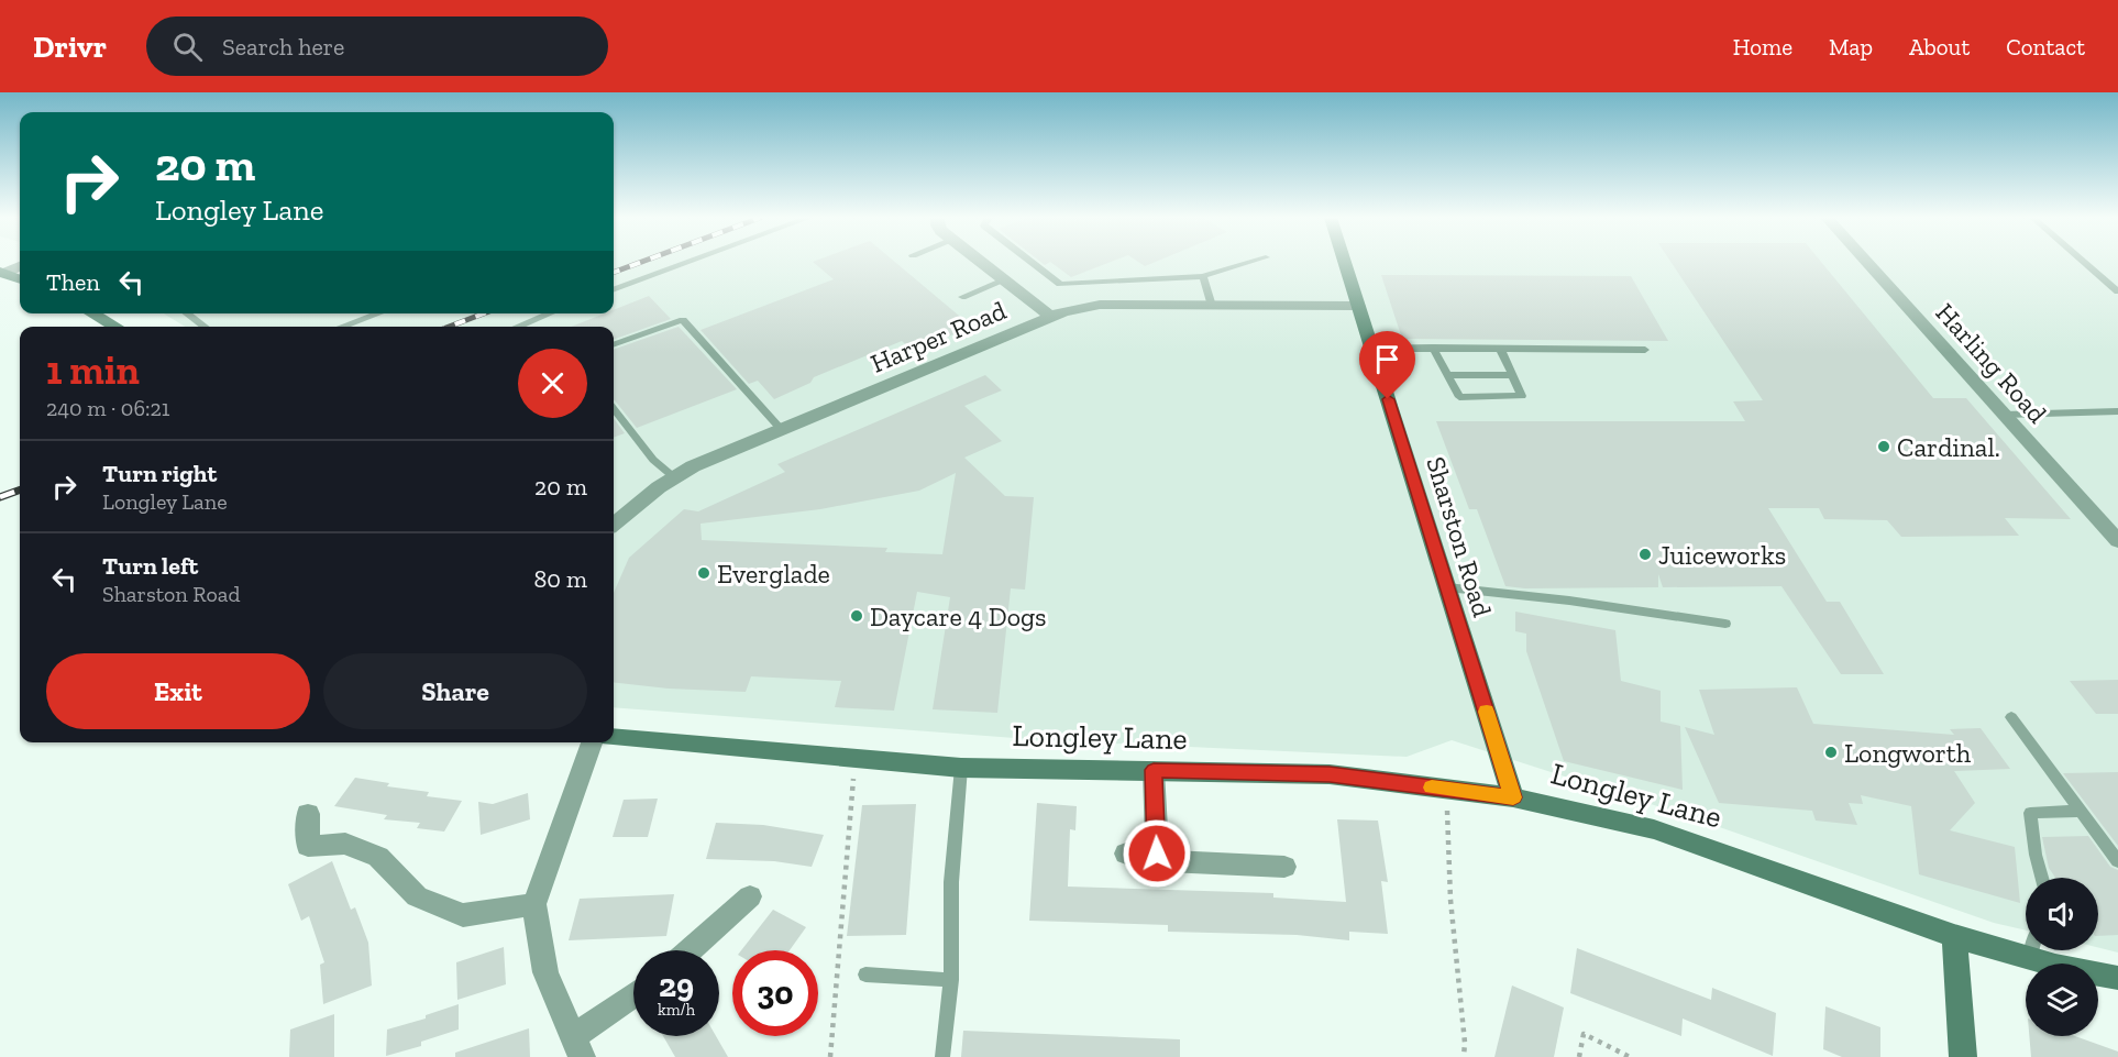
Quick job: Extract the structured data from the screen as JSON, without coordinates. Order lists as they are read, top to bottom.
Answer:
{
  "streets": {
    "main road": ["Sharston Road", "Longley Lane"],
    "street": ["Harper Road", "Harling Road"]
  },
  "crossings": [
    ["Harper Road", "Sharston Road"],
    ["Sharston Road", "Longley Lane"]
  ],
  "places": [
    "Cardinal.",
    "Juiceworks",
    "Everglade",
    "Daycare 4 Dogs",
    "Longworth"
  ],
  "page": {
    "header": "Drivr",
    "search": "Search here",
    "nav": [
      "Home",
      "Map",
      "About",
      "Contact"
    ],
    "turn": ["20 m", "Longley Lane"],
    "then": "Then",
    "heading": ["1 min", "240 m · 06:21"],
    "list": [
      {
        "name": "Turn right",
        "note": "Longley Lane",
        "value": "20 m"
      },
      {
        "name": "Turn left",
        "note": "Sharston Road",
        "value": "80 m"
      }
    ],
    "buttons": ["Exit", "Share"],
    "speed": "29 km/h",
    "limit": "30"
  }
}
